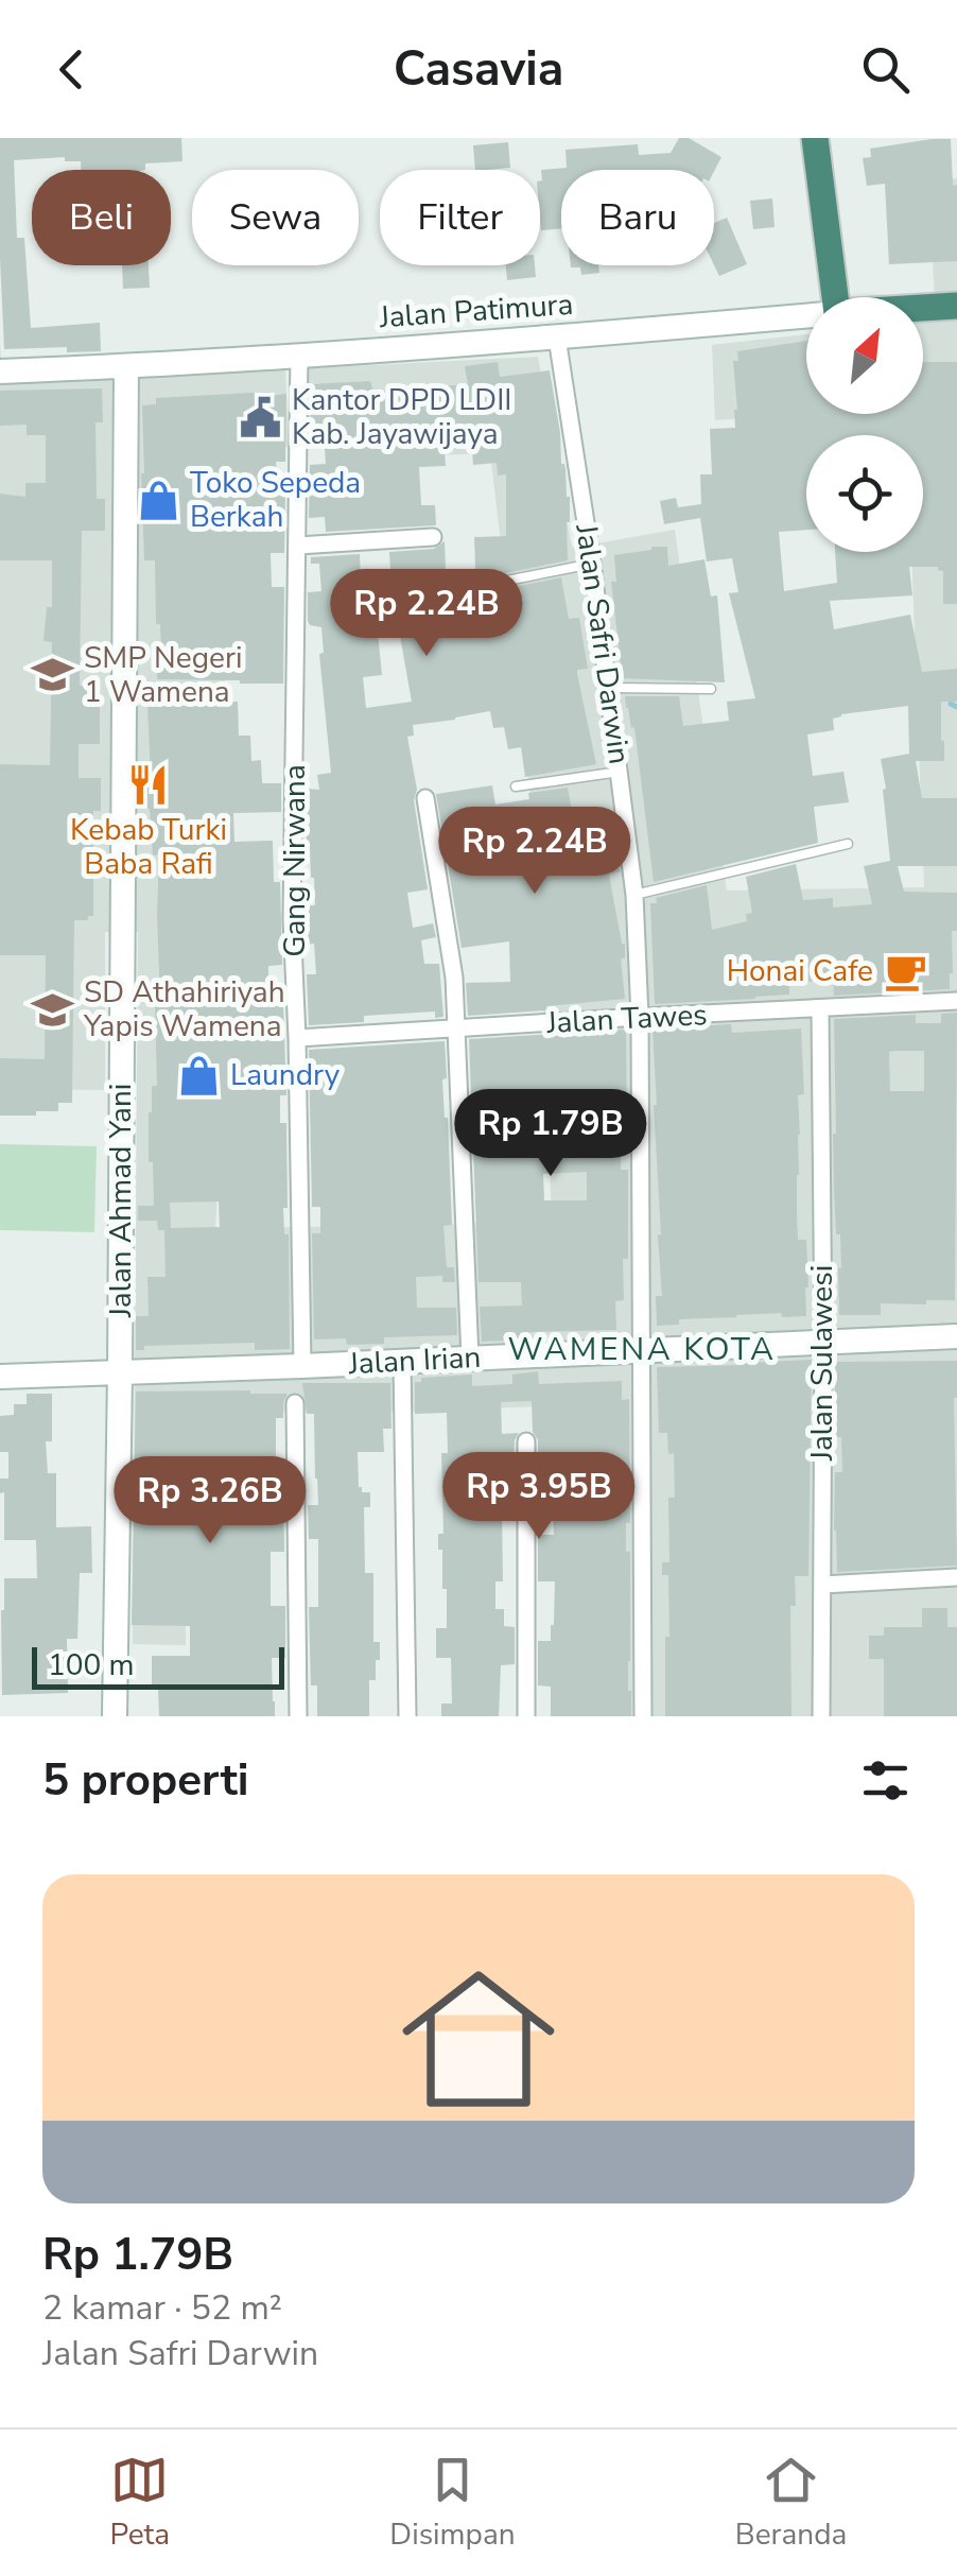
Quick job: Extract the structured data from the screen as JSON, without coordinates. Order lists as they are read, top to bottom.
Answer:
{
  "streets": {
    "highway": ["Jalan Patimura"],
    "main road": ["Jalan Ahmad Yani", "Jalan Irian"],
    "street": [
      "Jalan Safri Darwin",
      "Gang Nirwana",
      "Jalan Tawes",
      "Jalan Sulawesi"
    ]
  },
  "crossings": [
    ["Jalan Patimura", "Jalan Safri Darwin"],
    ["Jalan Patimura", "Gang Nirwana"],
    ["Jalan Patimura", "Jalan Ahmad Yani"],
    ["Jalan Safri Darwin", "Jalan Tawes"],
    ["Jalan Safri Darwin", "Jalan Irian"],
    ["Gang Nirwana", "Jalan Tawes"],
    ["Gang Nirwana", "Jalan Irian"],
    ["Jalan Tawes", "Jalan Sulawesi"],
    ["Jalan Ahmad Yani", "Jalan Irian"],
    ["Jalan Irian", "Jalan Sulawesi"]
  ],
  "districts": ["WAMENA KOTA"],
  "places": {
    "public building": ["Kantor DPD LDII Kab. Jayawijaya"],
    "shop": ["Toko Sepeda Berkah", "Laundry"],
    "school or university": ["SMP Negeri 1 Wamena", "SD Athahiriyah Yapis Wamena"],
    "restaurant": ["Kebab Turki Baba Rafi"],
    "cafe": ["Honai Cafe"]
  },
  "scale_bar": "100 m",
  "north": "top right",
  "page": {
    "header": "Casavia",
    "chip": [
      "Beli",
      "Sewa",
      "Filter",
      "Baru"
    ],
    "price": [
      "Rp 2.24B",
      "Rp 2.24B",
      "Rp 1.79B",
      "Rp 3.95B",
      "Rp 3.26B"
    ],
    "scale": "100 m",
    "heading": "5 properti",
    "list": [
      {
        "name": "Rp 1.79B",
        "note": "2 kamar · 52 m² · Jalan Safri Darwin"
      }
    ],
    "tabs": ["Peta", "Disimpan", "Beranda"]
  }
}
